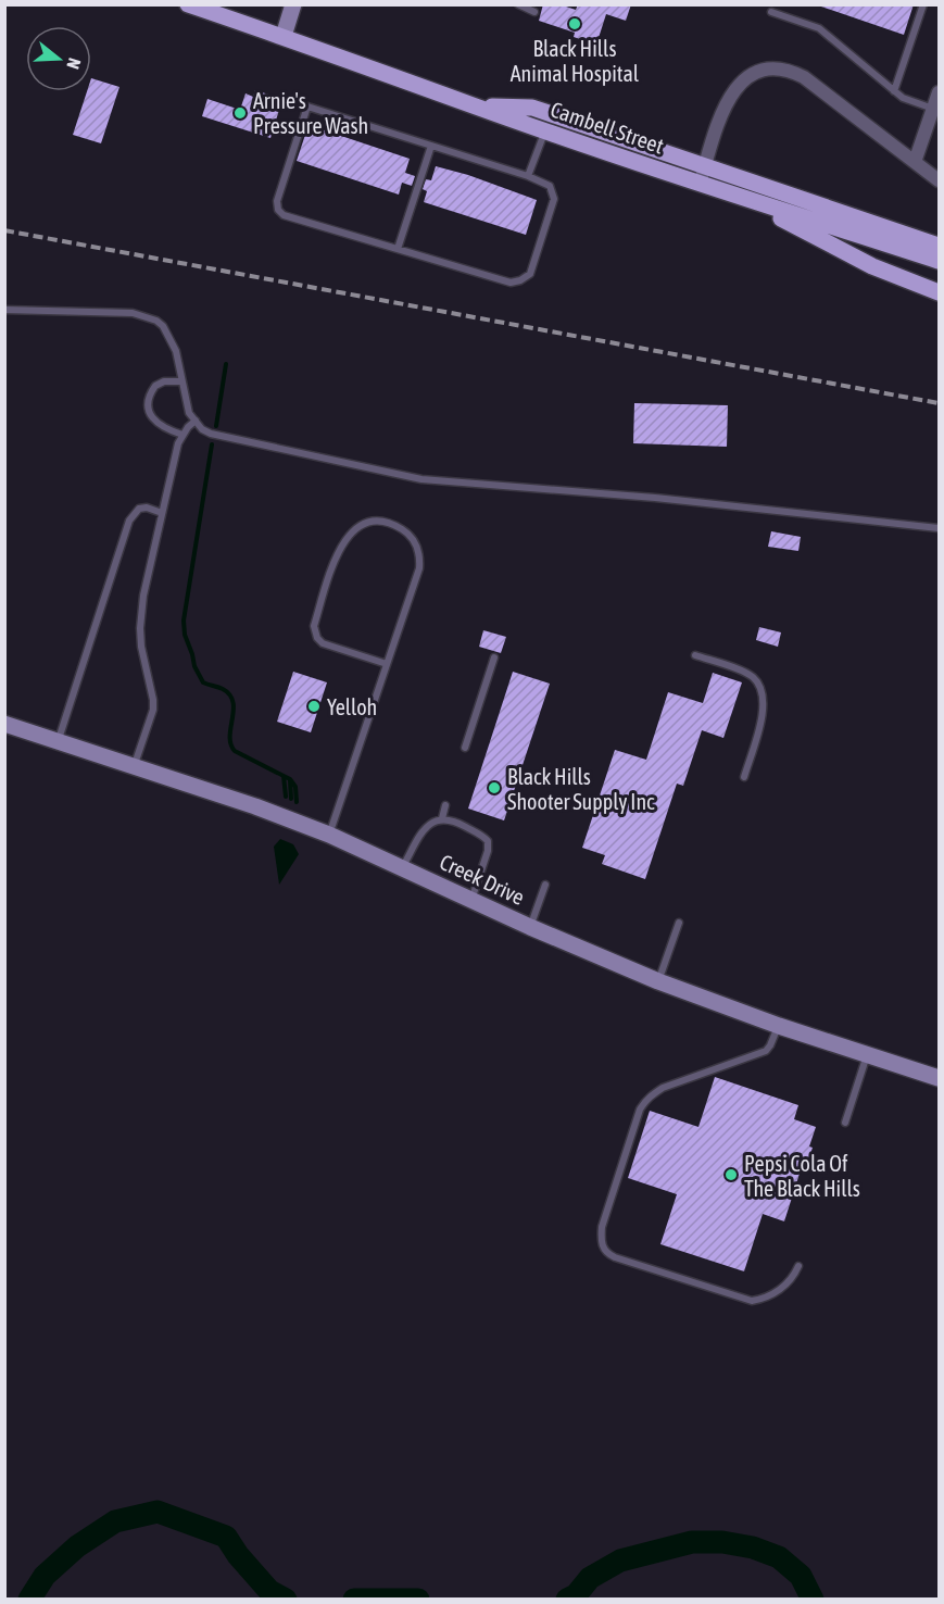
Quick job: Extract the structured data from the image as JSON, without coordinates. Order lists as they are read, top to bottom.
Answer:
{
  "streets": {
    "main road": ["Cambell Street"],
    "street": ["Creek Drive"]
  },
  "places": [
    "Black Hills Animal Hospital",
    "Arnie's Pressure Wash",
    "Yelloh",
    "Black Hills Shooter Supply Inc",
    "Pepsi Cola Of The Black Hills"
  ],
  "north": "right"
}
